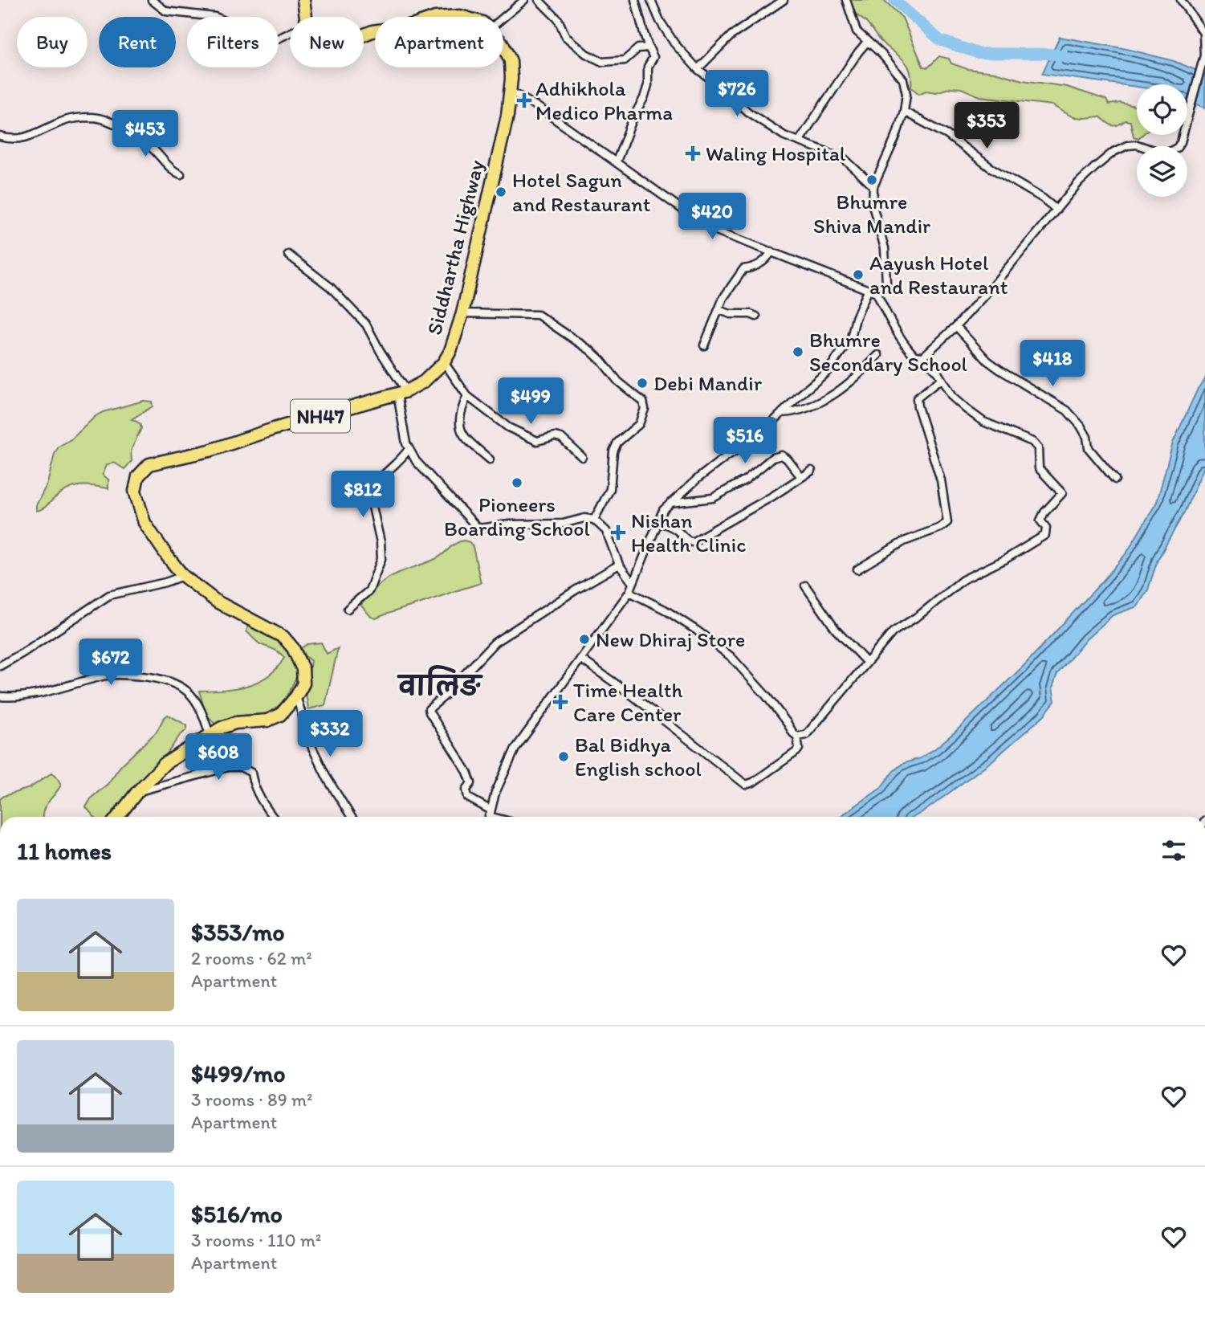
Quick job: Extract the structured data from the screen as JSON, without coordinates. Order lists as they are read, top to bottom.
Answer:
{
  "streets": {
    "highway": ["Siddhartha Highway", "NH47"]
  },
  "districts": ["वालिङ"],
  "places": {
    "health": [
      "Adhikhola Medico Pharma",
      "Waling Hospital",
      "Nishan Health Clinic",
      "Time Health Care Center"
    ],
    "other": [
      "Bhumre Shiva Mandir",
      "Hotel Sagun and Restaurant",
      "Aayush Hotel and Restaurant",
      "Bhumre Secondary School",
      "Debi Mandir",
      "Pioneers Boarding School",
      "New Dhiraj Store",
      "Bal Bidhya English school"
    ]
  },
  "page": {
    "chip": [
      "Buy",
      "Rent",
      "Filters",
      "New",
      "Apartment"
    ],
    "price": [
      "$726",
      "$353",
      "$453",
      "$420",
      "$418",
      "$499",
      "$516",
      "$812",
      "$672",
      "$332",
      "$608"
    ],
    "heading": "11 homes",
    "list": [
      {
        "name": "$353/mo",
        "note": "2 rooms · 62 m² · Apartment"
      },
      {
        "name": "$499/mo",
        "note": "3 rooms · 89 m² · Apartment"
      },
      {
        "name": "$516/mo",
        "note": "3 rooms · 110 m² · Apartment"
      }
    ]
  }
}
